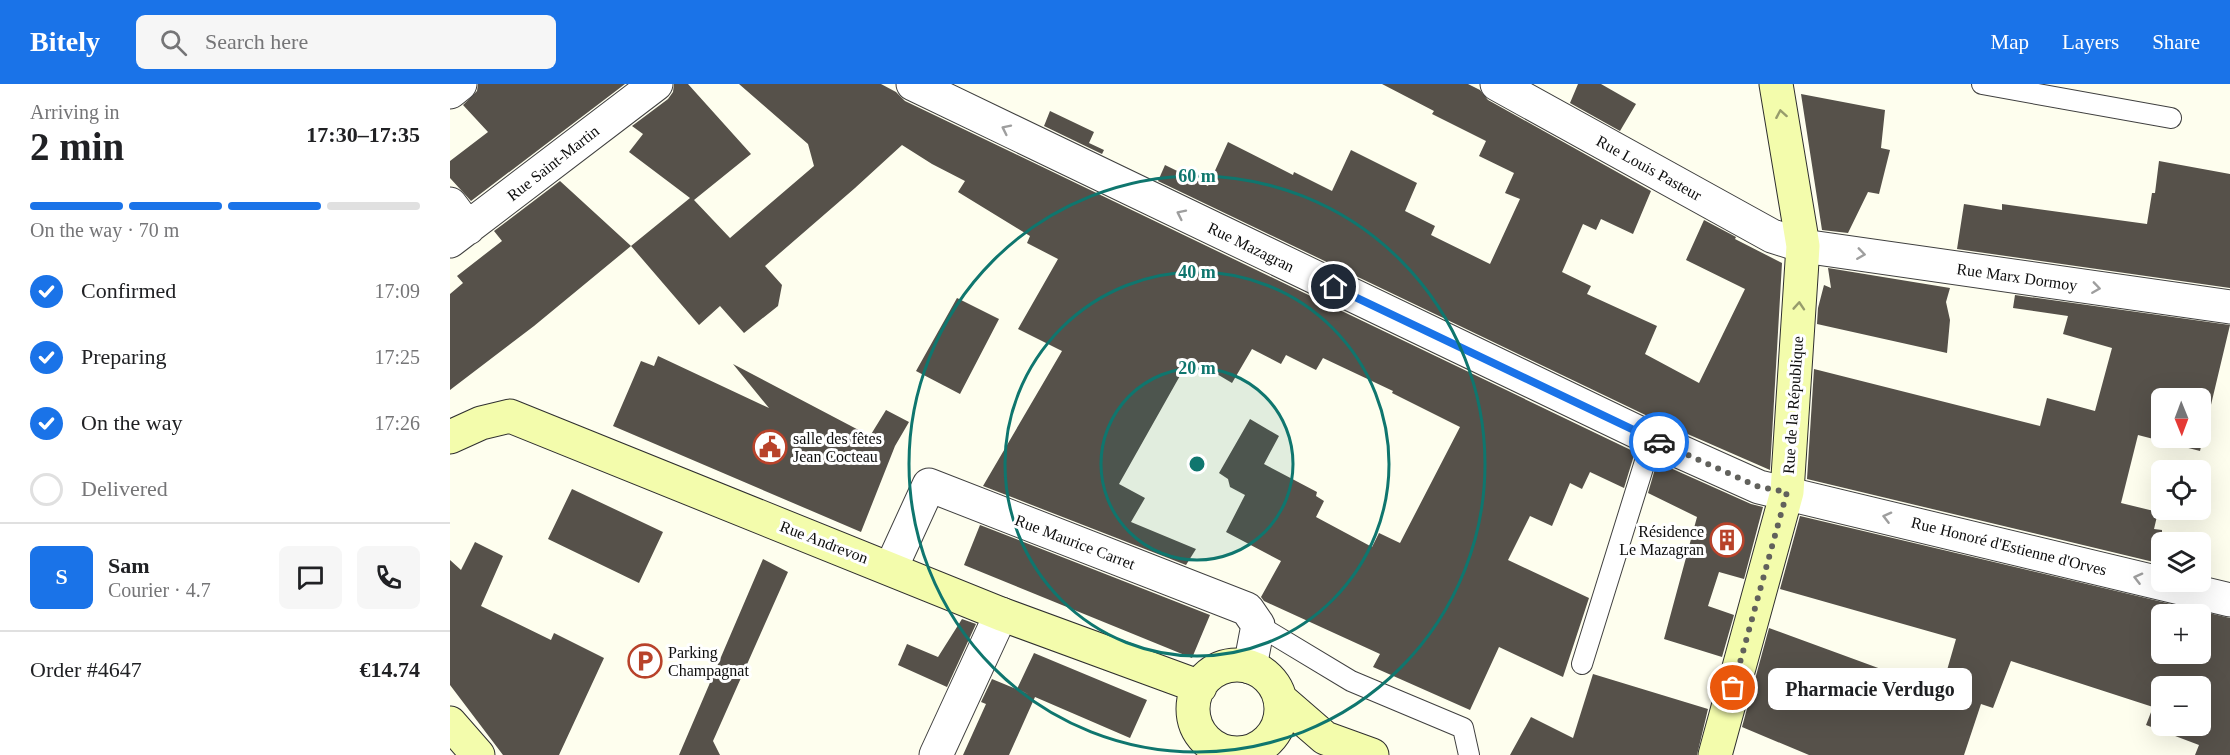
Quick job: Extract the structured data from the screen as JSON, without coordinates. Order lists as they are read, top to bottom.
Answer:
{
  "streets": {
    "main road": ["Rue de la République", "Rue Andrevon"],
    "street": [
      "Rue Saint-Martin",
      "Rue Louis Pasteur",
      "Rue Mazagran",
      "Rue Marx Dormoy",
      "Rue Maurice Carret",
      "Rue Honoré d'Estienne d'Orves"
    ]
  },
  "crossings": [
    ["Rue Louis Pasteur", "Rue Marx Dormoy"],
    ["Rue Louis Pasteur", "Rue de la République"],
    ["Rue Mazagran", "Rue de la République"],
    ["Rue Mazagran", "Rue Honoré d'Estienne d'Orves"],
    ["Rue Marx Dormoy", "Rue de la République"],
    ["Rue de la République", "Rue Honoré d'Estienne d'Orves"],
    ["Rue Andrevon", "Rue Maurice Carret"]
  ],
  "one_way": [
    "Rue Mazagran",
    "Rue Marx Dormoy",
    "Rue de la République",
    "Rue Honoré d'Estienne d'Orves"
  ],
  "places": {
    "public building": ["salle des fêtes Jean Cocteau"],
    "building": ["Résidence Le Mazagran"],
    "parking": ["Parking Champagnat"],
    "other": ["Pharmacie Verdugo"]
  },
  "north": "bottom",
  "page": {
    "header": "Bitely",
    "search": "Search here",
    "nav": ["Map", "Layers", "Share"],
    "heading": ["2 min", "Arriving in", "17:30–17:35"],
    "panel": [
      "Sam",
      "Courier · 4.7",
      "Order #4647",
      "€14.74"
    ],
    "bar": "On the way · 70 m",
    "list": [
      ["Confirmed", "17:09"],
      ["Preparing", "17:25"],
      ["On the way", "17:26"],
      "Delivered"
    ],
    "map_buttons": ["+", "−"],
    "round": "S",
    "bubble": "Pharmacie Verdugo"
  },
  "rings": ["60 m", "40 m", "20 m"]
}
